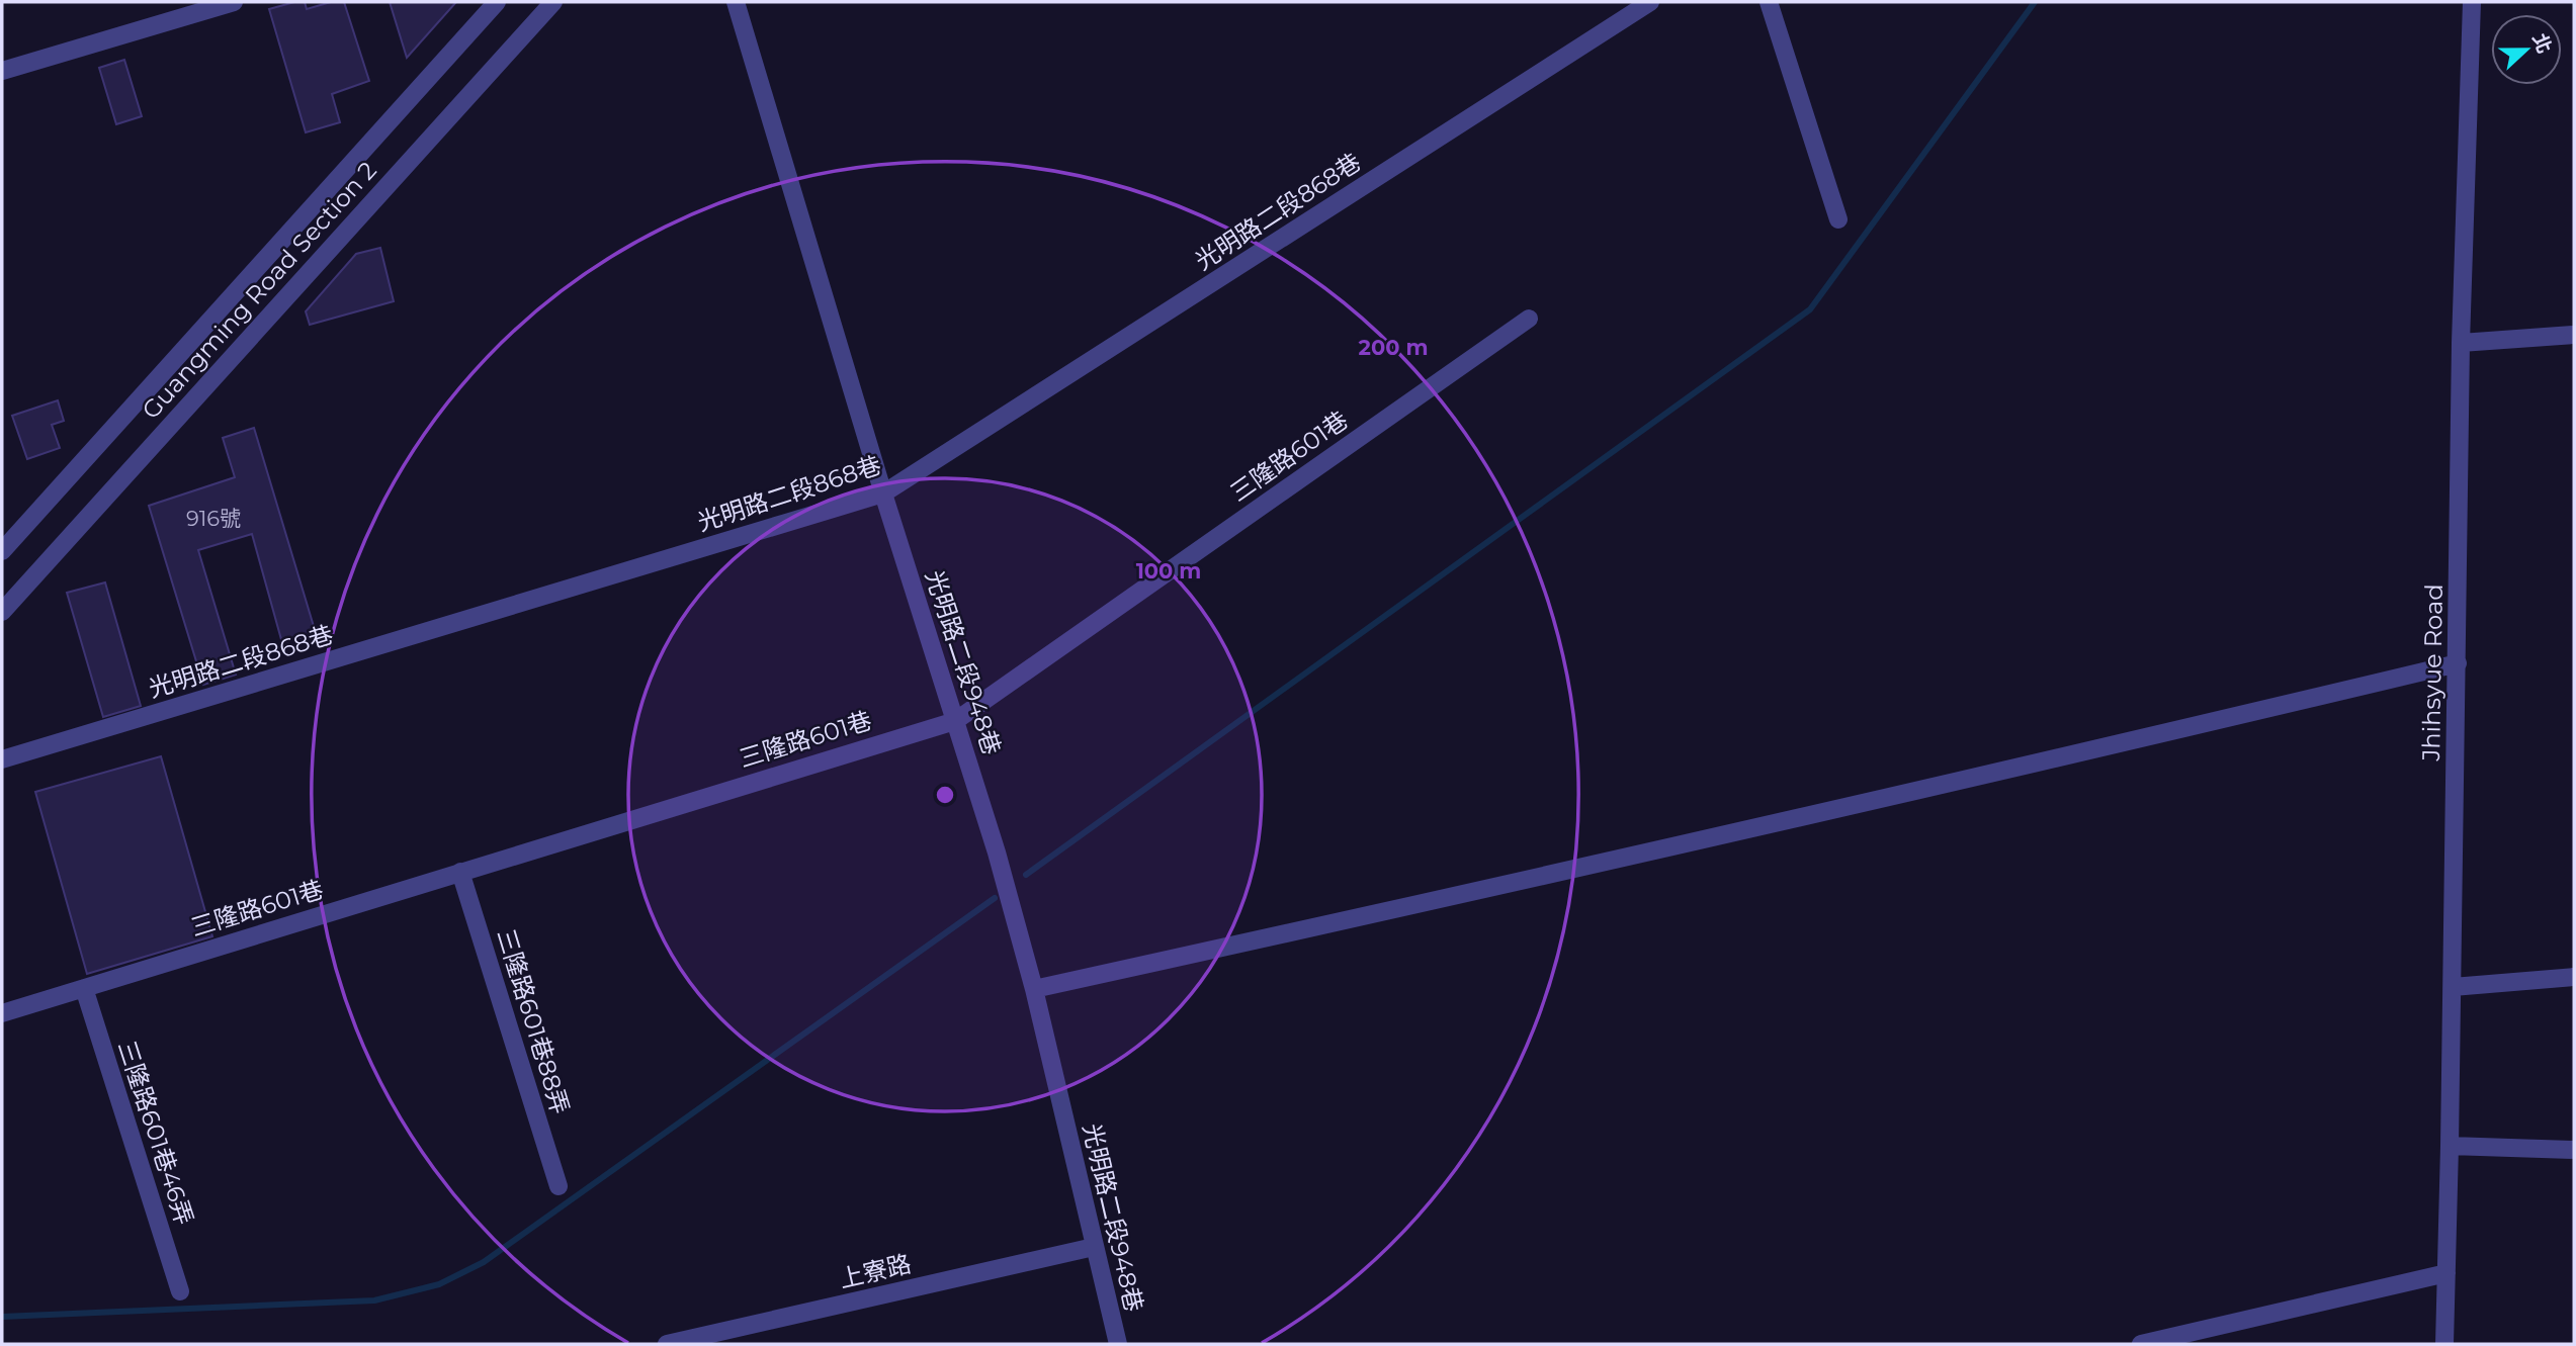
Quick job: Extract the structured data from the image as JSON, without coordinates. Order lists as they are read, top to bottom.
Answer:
{
  "streets": {
    "street": [
      "光明路二段868巷",
      "Guangming Road Section 2",
      "三隆路601巷",
      "光明路二段948巷",
      "Jhihsyue Road",
      "三隆路601巷88弄",
      "三隆路601巷46弄",
      "上寮路"
    ]
  },
  "crossings": [
    ["光明路二段868巷", "光明路二段948巷"],
    ["三隆路601巷", "光明路二段948巷"],
    ["三隆路601巷", "三隆路601巷88弄"],
    ["三隆路601巷", "三隆路601巷46弄"],
    ["光明路二段948巷", "上寮路"]
  ],
  "house_numbers": ["916號"],
  "north": "right",
  "rings": ["200 m", "100 m"]
}
